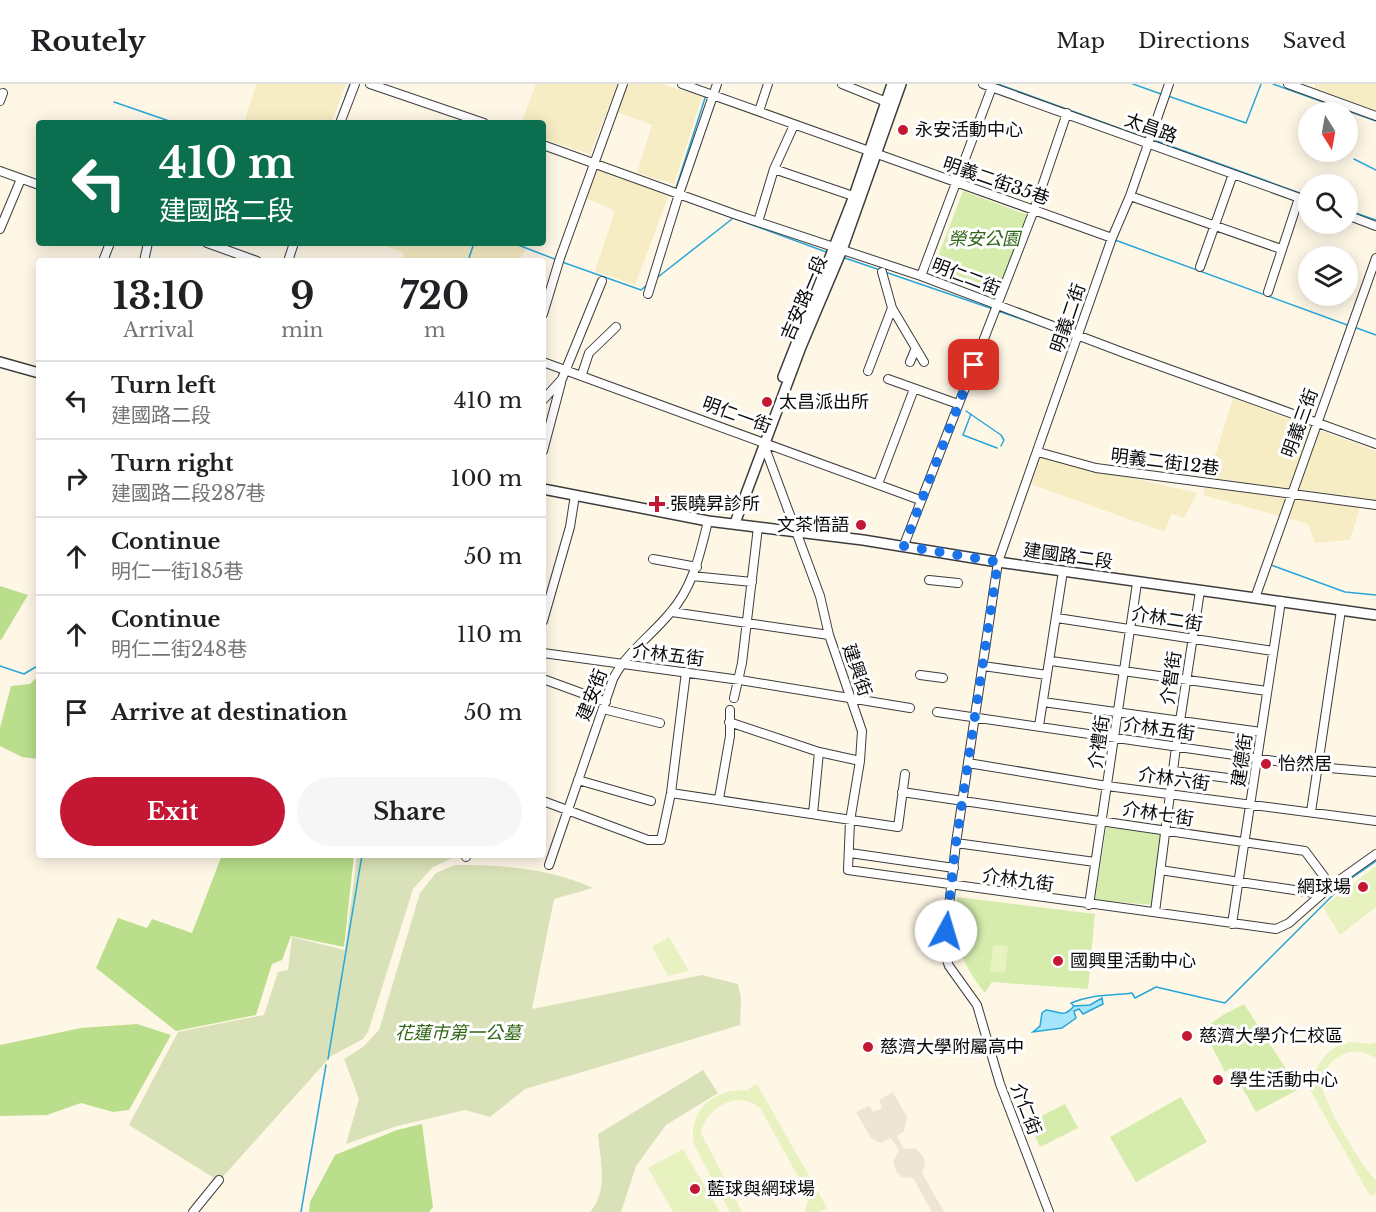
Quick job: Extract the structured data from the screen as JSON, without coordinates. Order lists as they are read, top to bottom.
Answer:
{
  "streets": {
    "street": [
      "太昌路",
      "明義二街35巷",
      "明仁二街",
      "吉安路一段",
      "明義二街",
      "明仁一街",
      "明義三街",
      "明義二街12巷",
      "建國路二段",
      "介林二街",
      "介林五街",
      "建興街",
      "介智街",
      "建安街",
      "介禮街",
      "建德街",
      "介林六街",
      "介林七街",
      "介林九街",
      "介仁街"
    ]
  },
  "crossings": [
    ["太昌路", "明義二街"],
    ["明義二街35巷", "吉安路一段"],
    ["明義二街35巷", "明義二街"],
    ["明仁二街", "吉安路一段"],
    ["明仁二街", "明義二街"],
    ["明仁二街", "明義三街"],
    ["吉安路一段", "明仁一街"],
    ["吉安路一段", "建國路二段"],
    ["吉安路一段", "建興街"],
    ["明義二街", "明義二街12巷"],
    ["明義二街", "建國路二段"],
    ["明義二街", "介仁街"],
    ["明仁一街", "建興街"],
    ["明義三街", "明義二街12巷"],
    ["明義三街", "建國路二段"],
    ["建國路二段", "建興街"],
    ["建國路二段", "介智街"],
    ["建國路二段", "建安街"],
    ["建國路二段", "介禮街"],
    ["建國路二段", "建德街"],
    ["建國路二段", "介仁街"],
    ["介林二街", "介智街"],
    ["介林二街", "介禮街"],
    ["介林二街", "建德街"],
    ["介林五街", "建興街"],
    ["介林五街", "介智街"],
    ["介林五街", "建安街"],
    ["介林五街", "介禮街"],
    ["介林五街", "建德街"],
    ["介林五街", "介仁街"],
    ["建興街", "介林九街"],
    ["介智街", "介林六街"],
    ["介智街", "介林七街"],
    ["介智街", "介林九街"],
    ["介禮街", "介林六街"],
    ["介禮街", "介林七街"],
    ["介禮街", "介林九街"],
    ["建德街", "介林六街"],
    ["建德街", "介林七街"],
    ["建德街", "介林九街"],
    ["介林六街", "介仁街"],
    ["介林七街", "介林九街"],
    ["介林七街", "介仁街"],
    ["介林九街", "介仁街"]
  ],
  "parks": ["榮安公園", "花蓮市第一公墓"],
  "places": {
    "other": [
      "永安活動中心",
      "太昌派出所",
      "文茶悟語",
      "怡然居",
      "網球場",
      "國興里活動中心",
      "慈濟大學介仁校區",
      "慈濟大學附屬高中",
      "學生活動中心",
      "藍球與網球場"
    ],
    "health": ["張曉昇診所"]
  },
  "north": "bottom",
  "page": {
    "header": "Routely",
    "nav": ["Map", "Directions", "Saved"],
    "turn": ["410 m", "建國路二段"],
    "eta": [
      "13:10",
      "Arrival",
      "9",
      "min",
      "720",
      "m"
    ],
    "list": [
      {
        "name": "Turn left",
        "note": "建國路二段",
        "value": "410 m"
      },
      {
        "name": "Turn right",
        "note": "建國路二段287巷",
        "value": "100 m"
      },
      {
        "name": "Continue",
        "note": "明仁一街185巷",
        "value": "50 m"
      },
      {
        "name": "Continue",
        "note": "明仁二街248巷",
        "value": "110 m"
      },
      {
        "name": "Arrive at destination",
        "value": "50 m"
      }
    ],
    "buttons": ["Exit", "Share"]
  }
}
